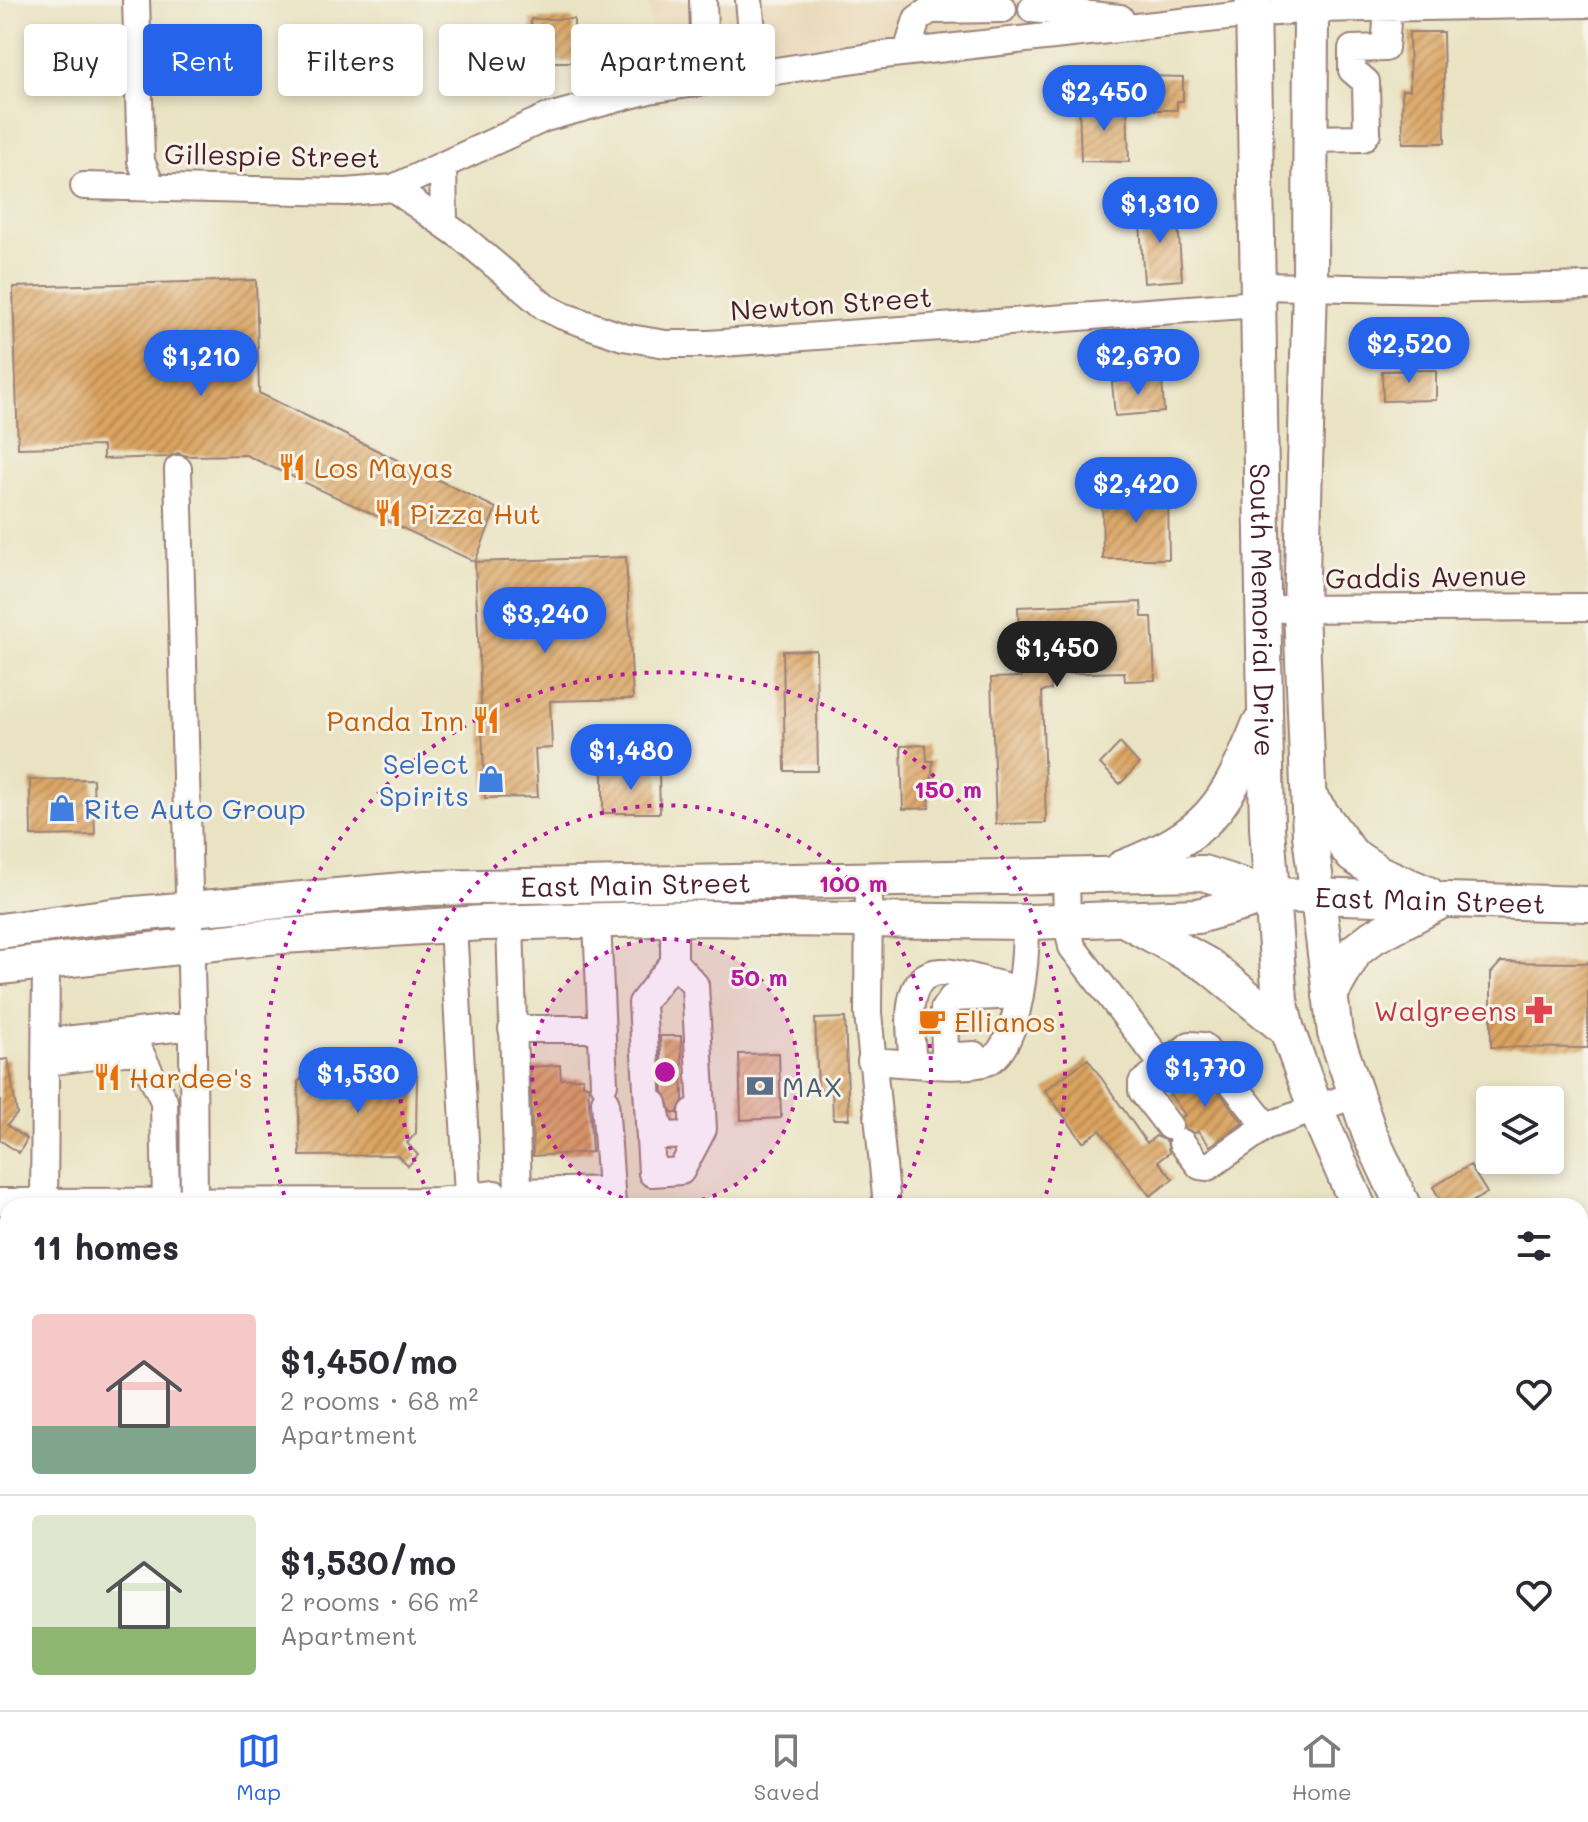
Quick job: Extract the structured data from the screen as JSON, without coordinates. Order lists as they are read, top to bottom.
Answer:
{
  "streets": {
    "main road": ["South Memorial Drive", "East Main Street"],
    "street": ["Gillespie Street", "Newton Street", "Gaddis Avenue"]
  },
  "crossings": [
    ["Gillespie Street", "Newton Street"],
    ["Gillespie Street", "South Memorial Drive"],
    ["Newton Street", "South Memorial Drive"],
    ["Gaddis Avenue", "South Memorial Drive"],
    ["South Memorial Drive", "East Main Street"]
  ],
  "places": {
    "restaurant": [
      "Los Mayas",
      "Pizza Hut",
      "Panda Inn",
      "Hardee's"
    ],
    "shop": ["Select Spirits", "Rite Auto Group"],
    "pharmacy": ["Walgreens"],
    "cafe": ["Ellianos"],
    "bank": ["MAX"]
  },
  "page": {
    "chip": [
      "Buy",
      "Rent",
      "Filters",
      "New",
      "Apartment"
    ],
    "price": [
      "$2,450",
      "$1,310",
      "$2,520",
      "$2,670",
      "$1,210",
      "$2,420",
      "$3,240",
      "$1,450",
      "$1,480",
      "$1,770",
      "$1,530"
    ],
    "heading": "11 homes",
    "list": [
      {
        "name": "$1,450/mo",
        "note": "2 rooms · 68 m² · Apartment"
      },
      {
        "name": "$1,530/mo",
        "note": "2 rooms · 66 m² · Apartment"
      }
    ],
    "tabs": ["Map", "Saved", "Home"]
  },
  "rings": ["150 m", "100 m", "50 m"]
}
